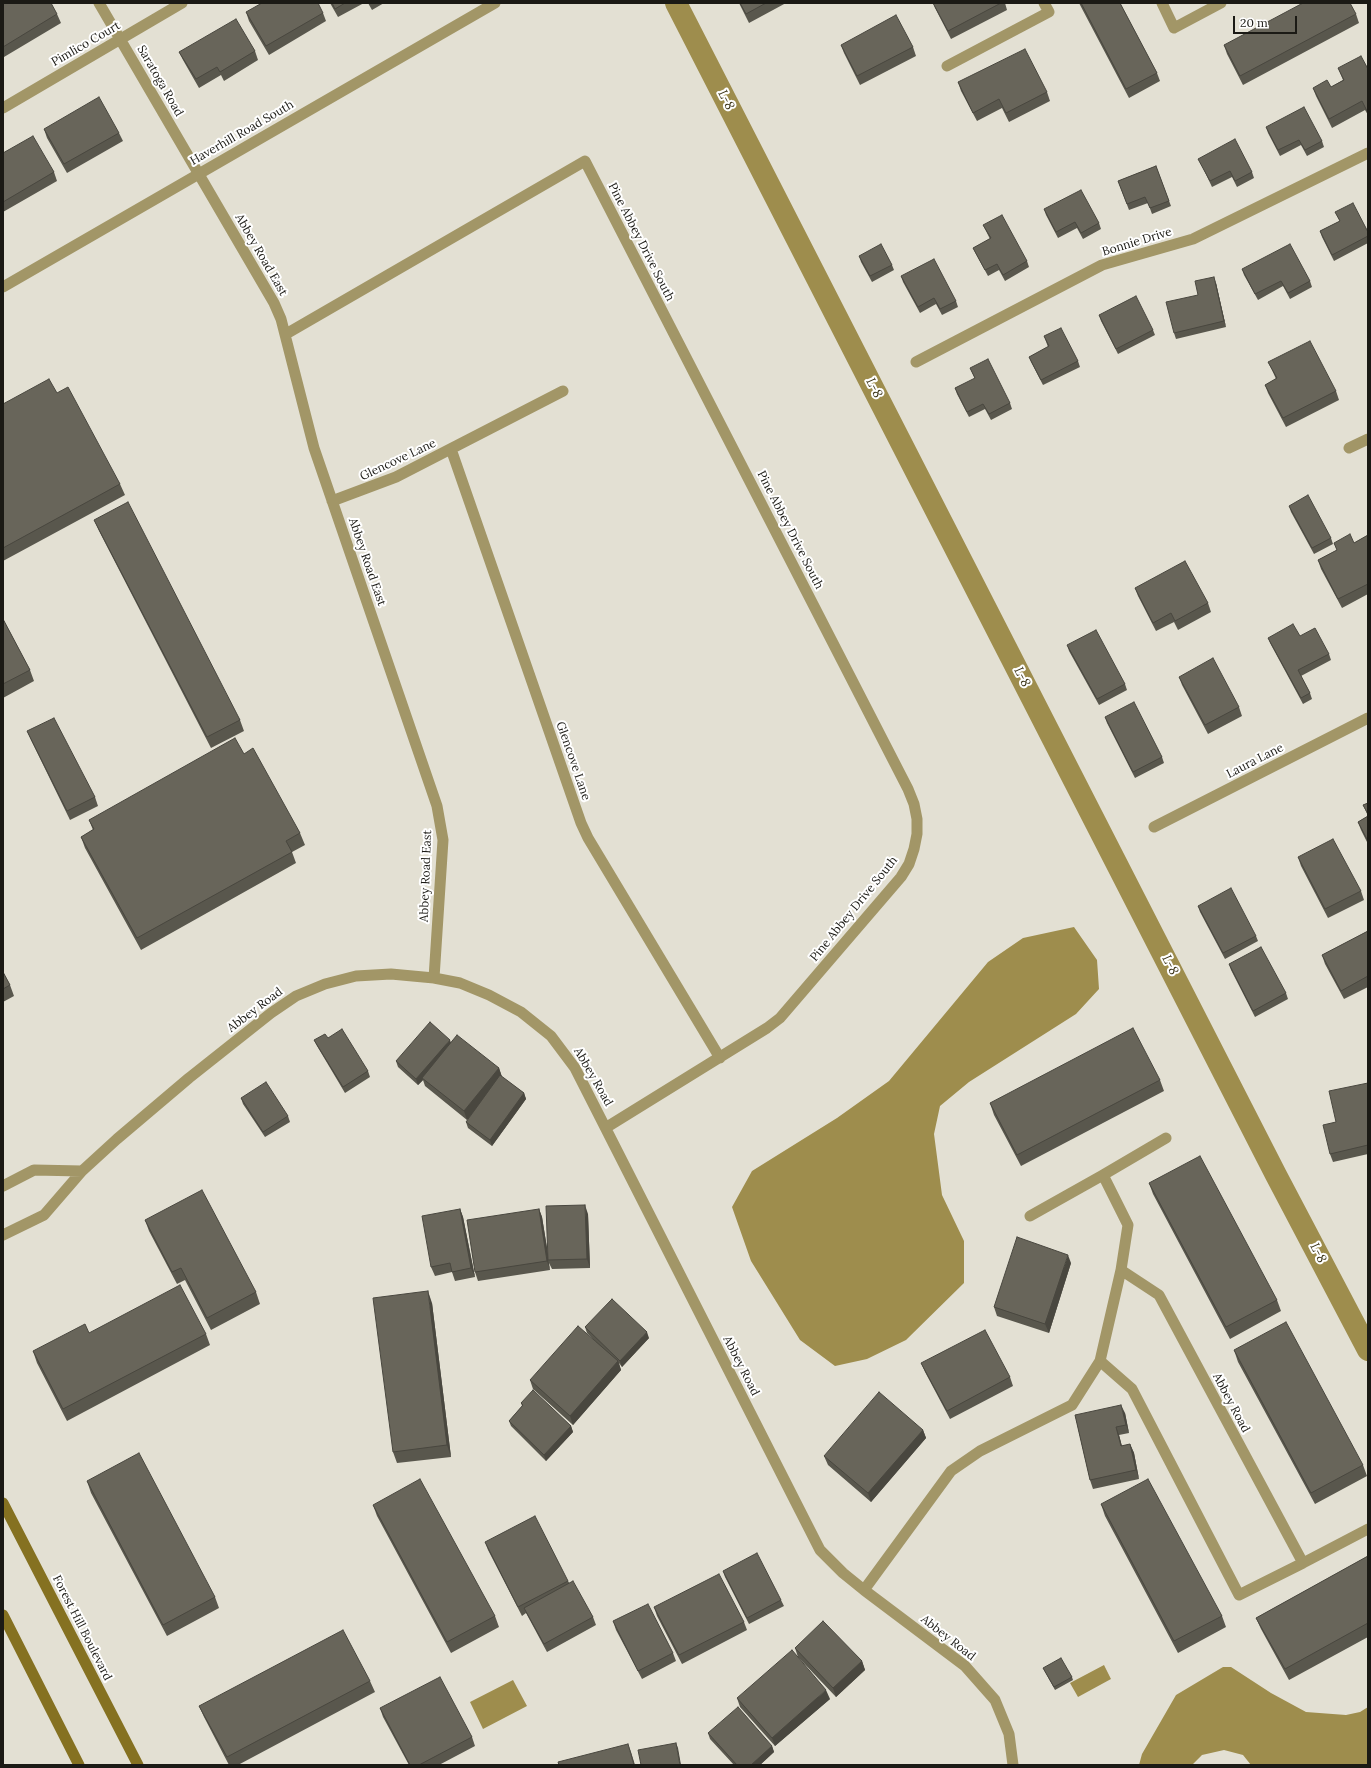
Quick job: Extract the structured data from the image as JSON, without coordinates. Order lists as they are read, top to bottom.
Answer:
{
  "streets": {
    "main road": ["Forest Hill Boulevard"],
    "street": [
      "Pimlico Court",
      "Saratoga Road",
      "Haverhill Road South",
      "Pine Abbey Drive South",
      "Bonnie Drive",
      "Abbey Road East",
      "Glencove Lane",
      "Laura Lane",
      "Abbey Road"
    ]
  },
  "crossings": [
    ["Pimlico Court", "Saratoga Road"],
    ["Saratoga Road", "Haverhill Road South"],
    ["Saratoga Road", "Abbey Road East"],
    ["Haverhill Road South", "Abbey Road East"],
    ["Pine Abbey Drive South", "Abbey Road East"],
    ["Pine Abbey Drive South", "Glencove Lane"],
    ["Pine Abbey Drive South", "Abbey Road"],
    ["Abbey Road East", "Glencove Lane"],
    ["Abbey Road East", "Abbey Road"]
  ],
  "water": ["L-8"],
  "scale_bar": "20 m"
}
